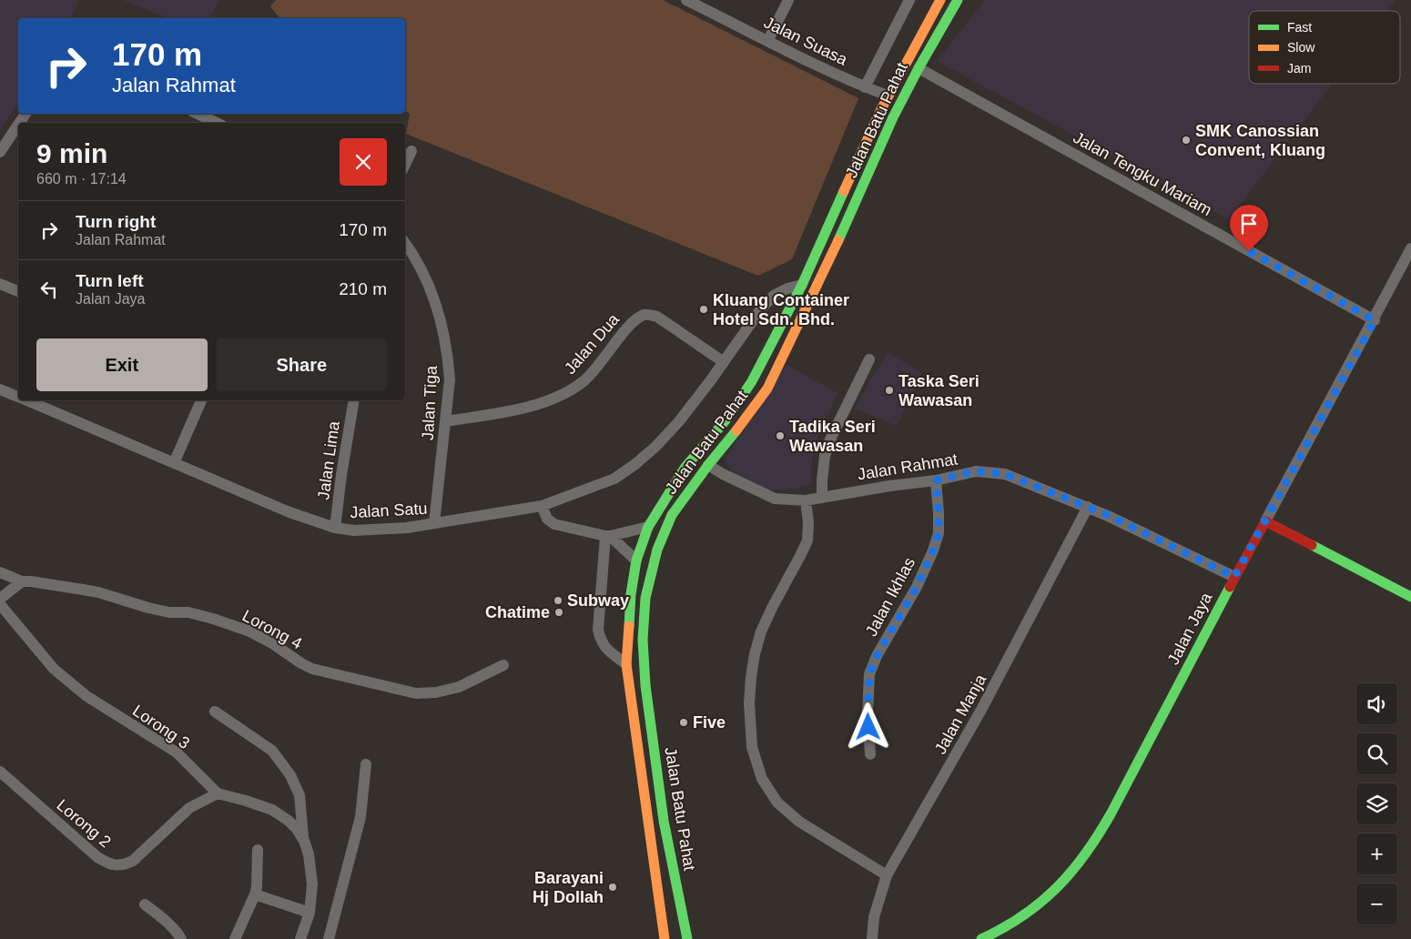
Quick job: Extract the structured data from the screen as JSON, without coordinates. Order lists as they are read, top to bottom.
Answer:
{
  "streets": {
    "main road": ["Jalan Batu Pahat", "Jalan Jaya"],
    "street": [
      "Jalan Suasa",
      "Jalan Tengku Mariam",
      "Jalan Dua",
      "Jalan Tiga",
      "Jalan Lima",
      "Jalan Rahmat",
      "Jalan Satu",
      "Jalan Ikhlas",
      "Lorong 4",
      "Jalan Manja",
      "Lorong 3",
      "Lorong 2"
    ]
  },
  "crossings": [
    ["Jalan Suasa", "Jalan Batu Pahat"],
    ["Jalan Batu Pahat", "Jalan Tengku Mariam"],
    ["Jalan Batu Pahat", "Jalan Rahmat"],
    ["Jalan Batu Pahat", "Jalan Satu"],
    ["Jalan Tengku Mariam", "Jalan Jaya"],
    ["Jalan Dua", "Jalan Tiga"],
    ["Jalan Dua", "Jalan Satu"],
    ["Jalan Tiga", "Jalan Satu"],
    ["Jalan Lima", "Jalan Satu"],
    ["Jalan Rahmat", "Jalan Ikhlas"],
    ["Jalan Rahmat", "Jalan Jaya"],
    ["Jalan Rahmat", "Jalan Manja"],
    ["Lorong 3", "Lorong 2"]
  ],
  "places": [
    "SMK Canossian Convent, Kluang",
    "Kluang Container Hotel Sdn. Bhd.",
    "Taska Seri Wawasan",
    "Tadika Seri Wawasan",
    "Subway",
    "Chatime",
    "Five",
    "Barayani Hj Dollah"
  ],
  "legend": ["Fast", "Slow", "Jam"],
  "page": {
    "turn": ["170 m", "Jalan Rahmat"],
    "heading": ["9 min", "660 m · 17:14"],
    "list": [
      {
        "name": "Turn right",
        "note": "Jalan Rahmat",
        "value": "170 m"
      },
      {
        "name": "Turn left",
        "note": "Jalan Jaya",
        "value": "210 m"
      }
    ],
    "buttons": ["Exit", "Share"],
    "map_buttons": ["+", "−"]
  }
}
